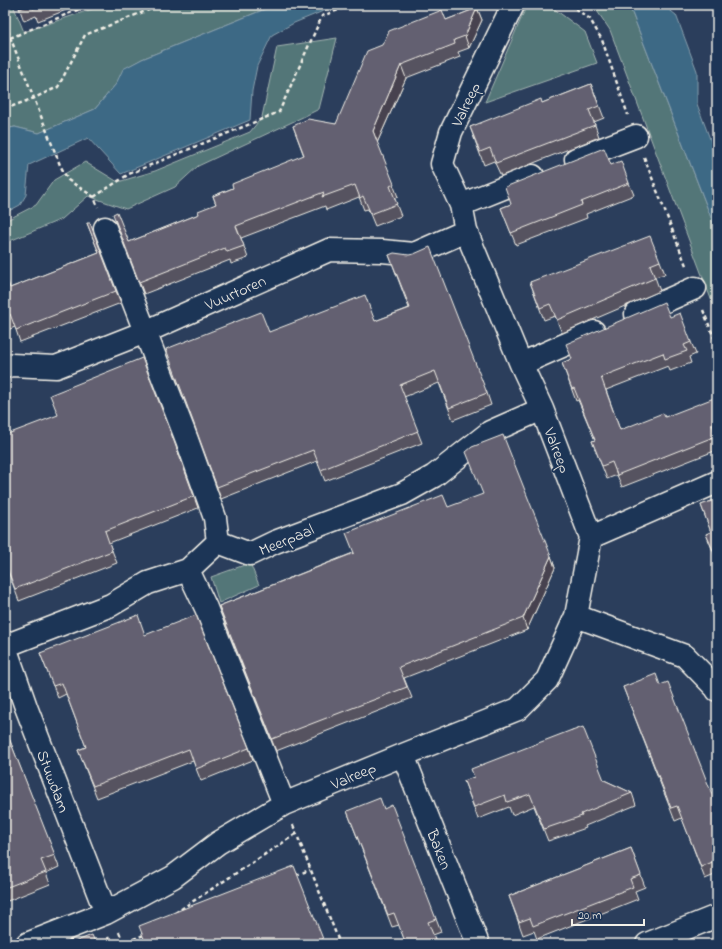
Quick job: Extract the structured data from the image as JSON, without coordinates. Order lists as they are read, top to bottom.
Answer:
{
  "streets": {
    "street": [
      "Valreep",
      "Vuurtoren",
      "Meerpaal",
      "Stuwdam",
      "Baken"
    ]
  },
  "crossings": [
    ["Valreep", "Vuurtoren"],
    ["Valreep", "Meerpaal"],
    ["Valreep", "Stuwdam"],
    ["Valreep", "Baken"]
  ],
  "scale_bar": "20 m"
}
